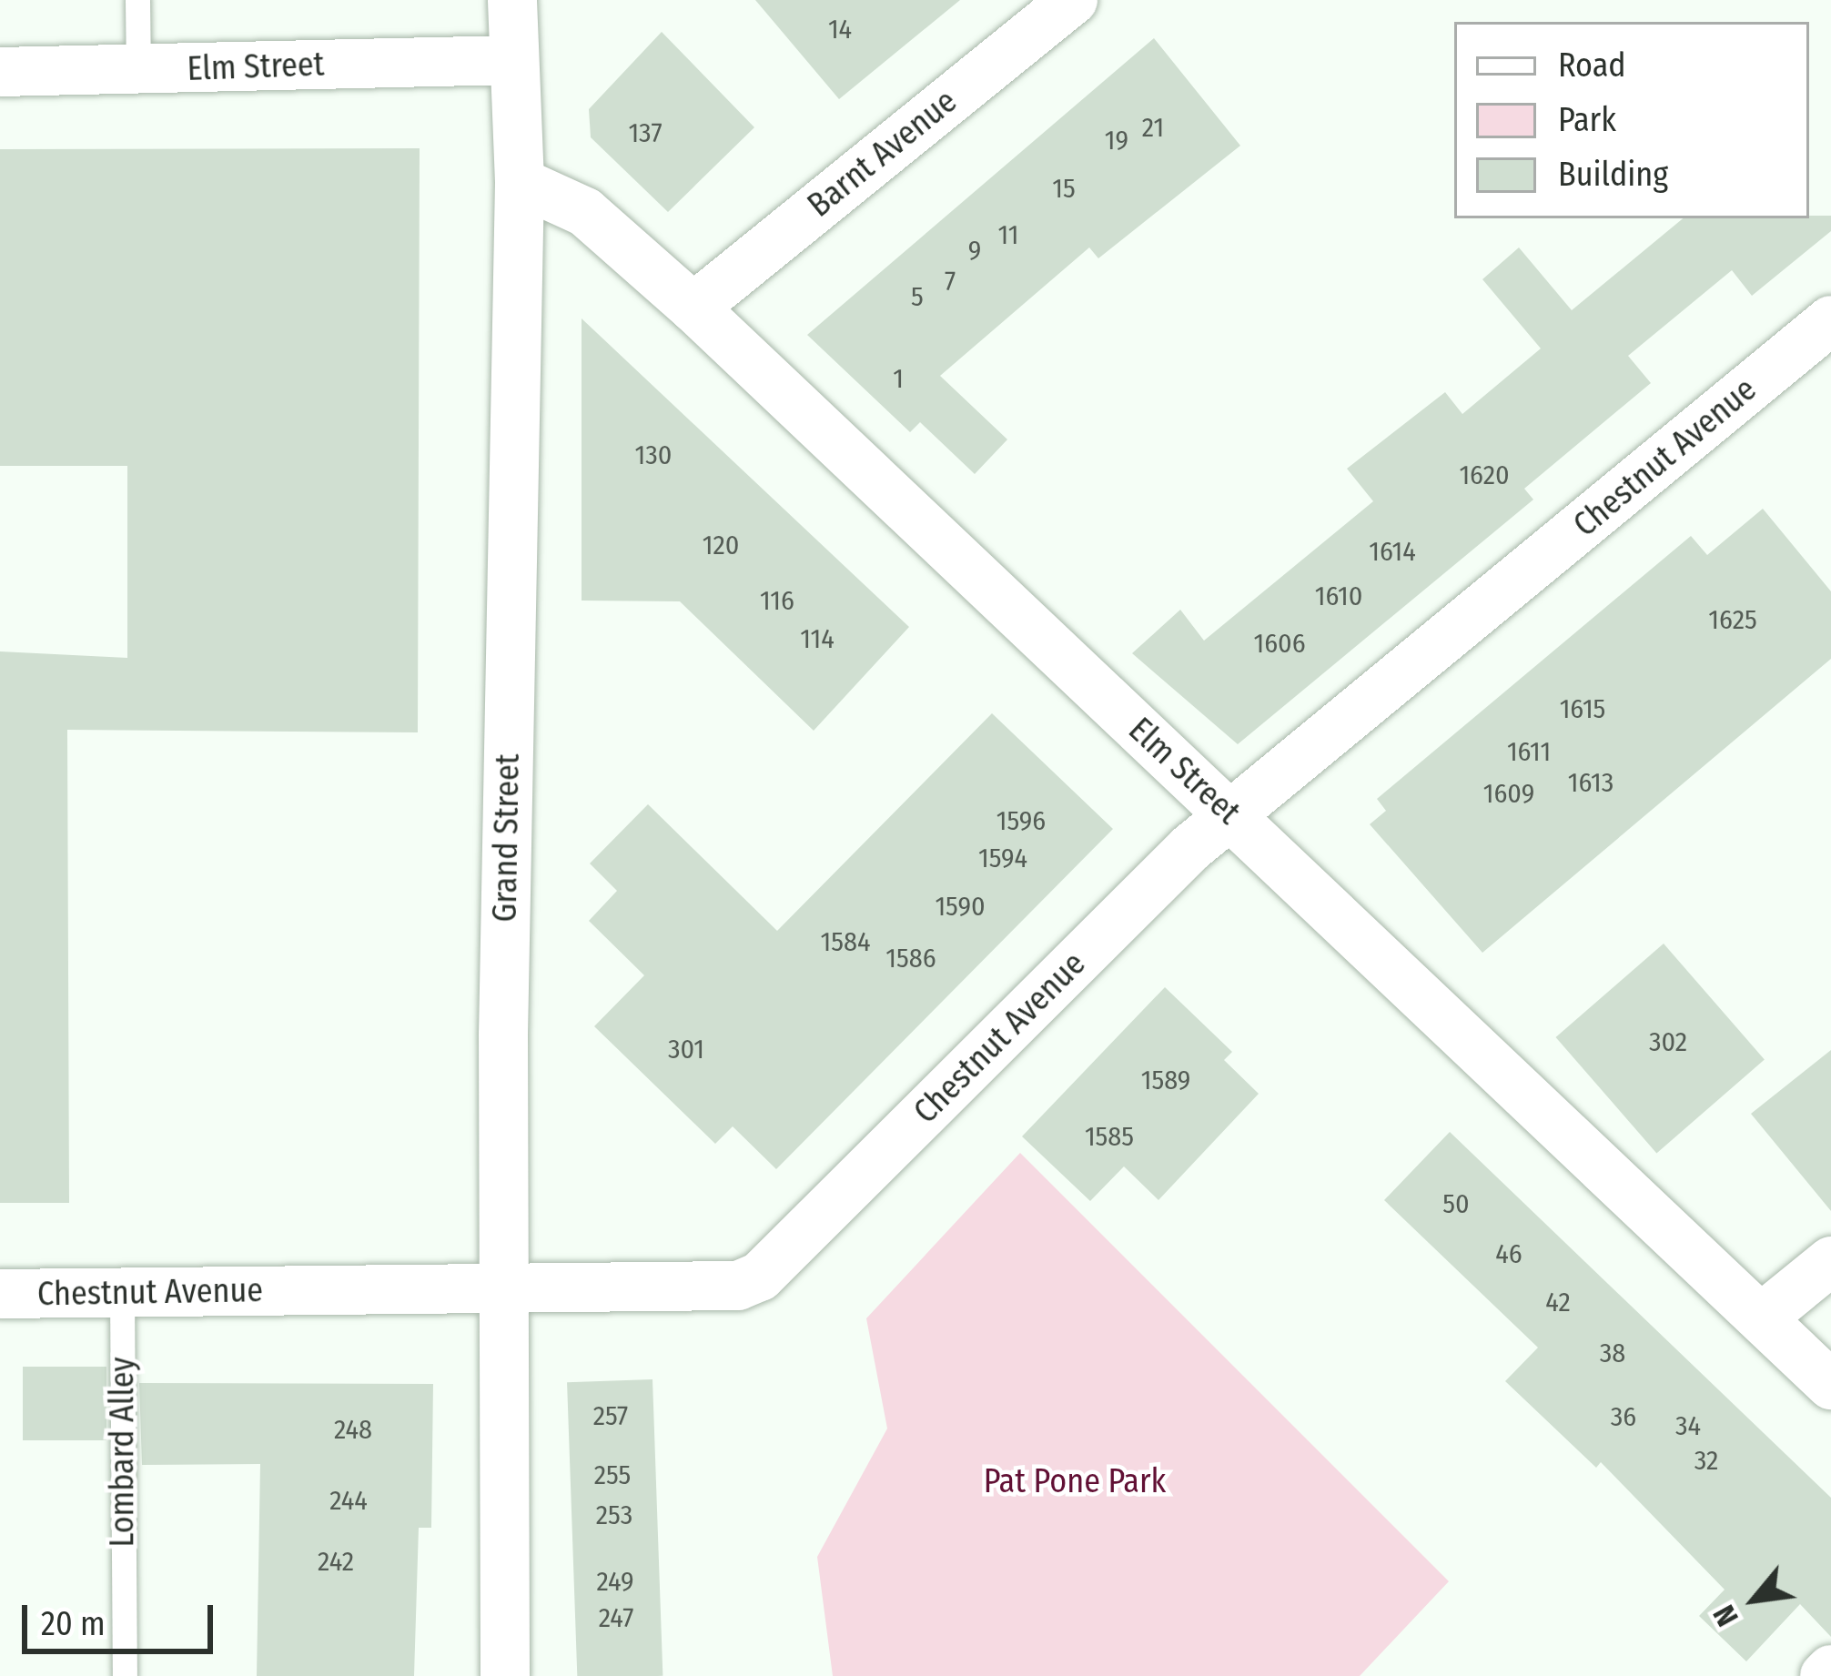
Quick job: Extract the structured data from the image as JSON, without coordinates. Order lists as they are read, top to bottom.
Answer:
{
  "streets": {
    "street": [
      "Elm Street",
      "Barnt Avenue",
      "Chestnut Avenue",
      "Grand Street"
    ],
    "lane": ["Lombard Alley"]
  },
  "crossings": [
    ["Elm Street", "Barnt Avenue"],
    ["Elm Street", "Chestnut Avenue"],
    ["Elm Street", "Grand Street"],
    ["Chestnut Avenue", "Grand Street"],
    ["Chestnut Avenue", "Lombard Alley"]
  ],
  "parks": ["Pat Pone Park"],
  "house_numbers": [
    "14",
    "21",
    "137",
    "19",
    "15",
    "11",
    "9",
    "7",
    "5",
    "1",
    "130",
    "1620",
    "120",
    "1614",
    "1610",
    "116",
    "1625",
    "114",
    "1606",
    "1615",
    "1611",
    "1613",
    "1609",
    "1596",
    "1594",
    "1590",
    "1584",
    "1586",
    "302",
    "301",
    "1589",
    "1585",
    "50",
    "46",
    "42",
    "38",
    "257",
    "36",
    "34",
    "248",
    "32",
    "255",
    "244",
    "253",
    "242",
    "249",
    "247"
  ],
  "legend": ["Road", "Park", "Building"],
  "scale_bar": "20 m",
  "north": "bottom left"
}
